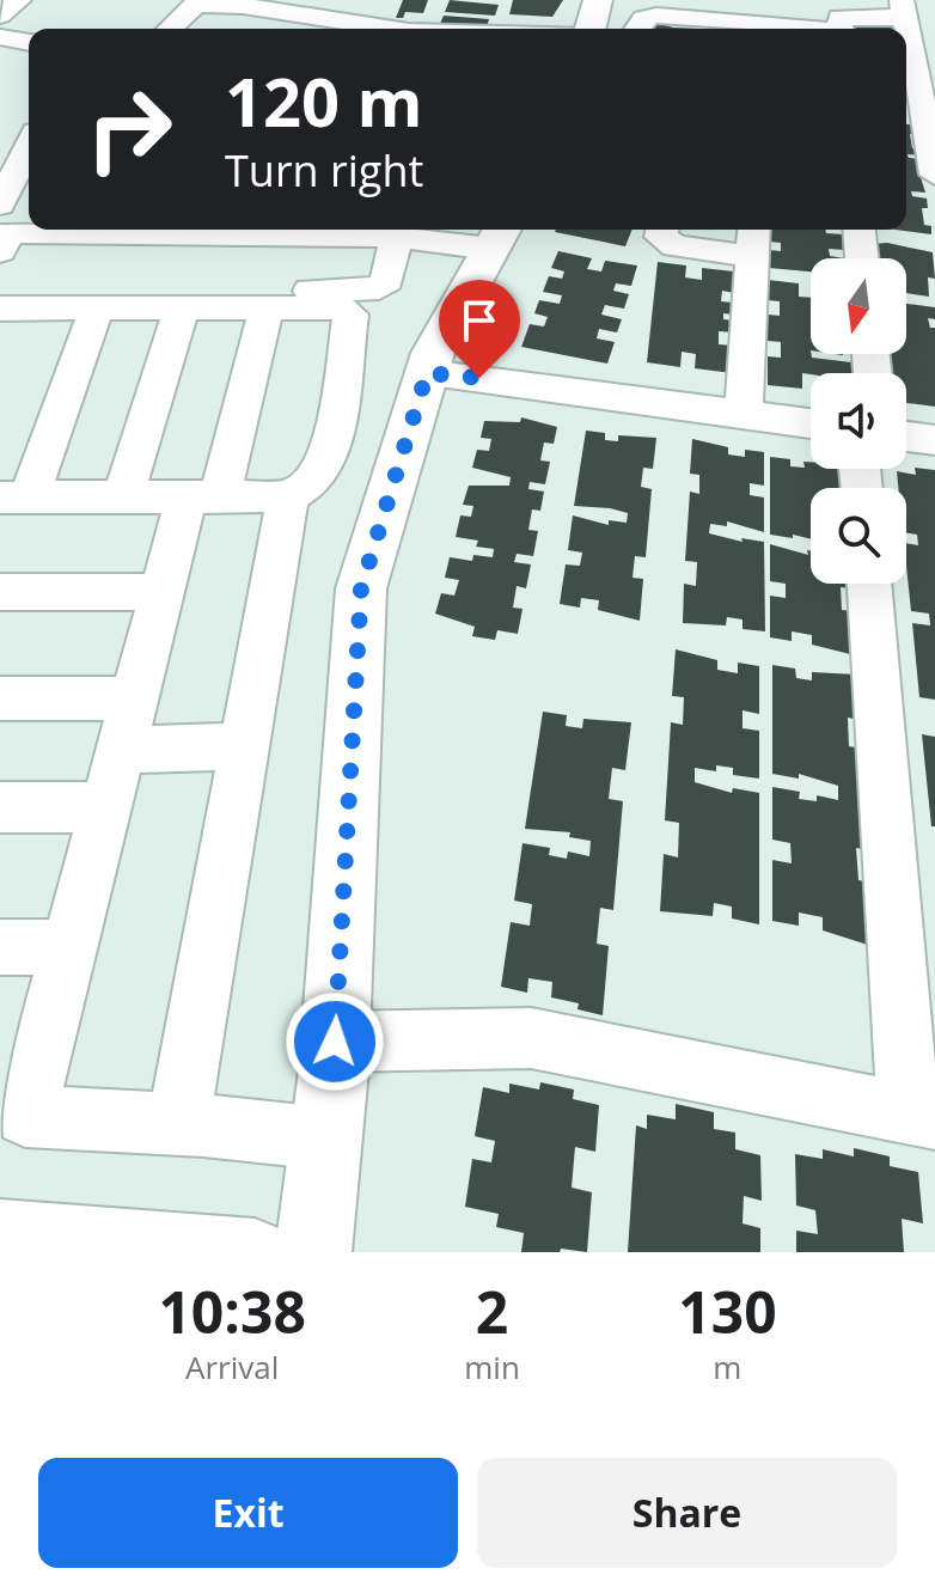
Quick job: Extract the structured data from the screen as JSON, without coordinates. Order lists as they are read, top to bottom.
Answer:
{
  "north": "bottom",
  "page": {
    "turn": ["120 m", "Turn right"],
    "eta": [
      "10:38",
      "Arrival",
      "2",
      "min",
      "130",
      "m"
    ],
    "buttons": ["Exit", "Share"]
  }
}
